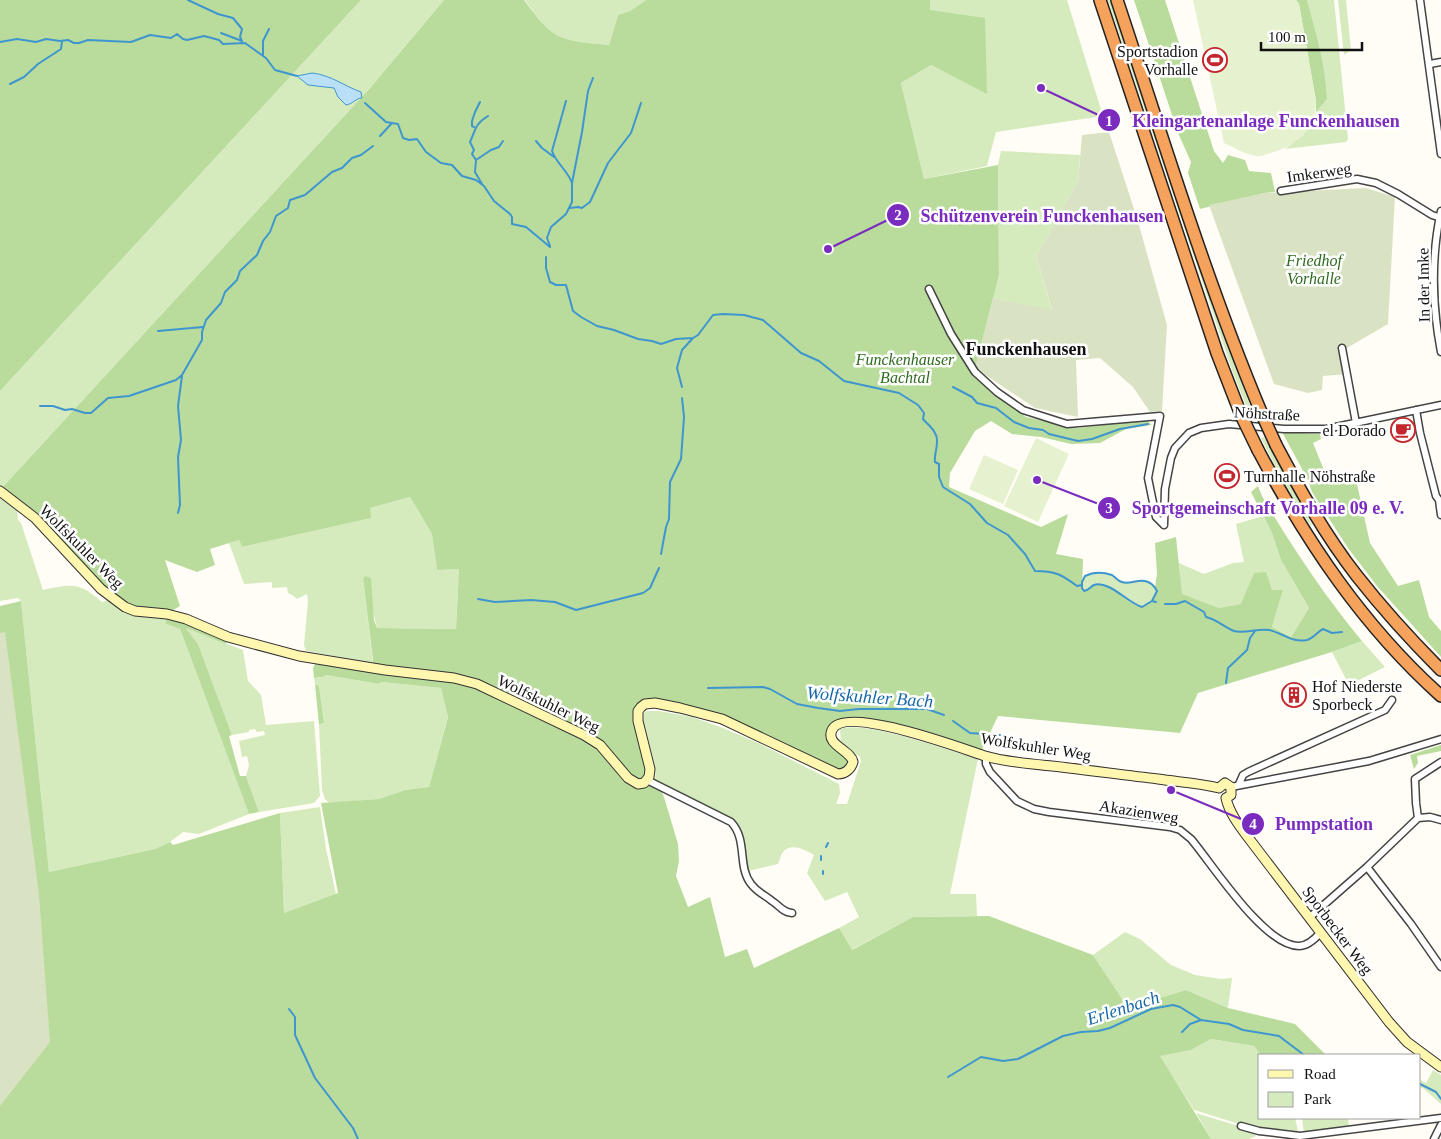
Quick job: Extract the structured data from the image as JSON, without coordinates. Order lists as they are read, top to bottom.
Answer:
{
  "streets": {
    "street": [
      "Imkerweg",
      "In der Imke",
      "Nöhstraße",
      "Wolfskuhler Weg",
      "Akazienweg",
      "Sporbecker Weg"
    ]
  },
  "crossings": [
    ["Imkerweg", "In der Imke"],
    ["Wolfskuhler Weg", "Akazienweg"],
    ["Akazienweg", "Sporbecker Weg"]
  ],
  "districts": ["Funckenhausen"],
  "water": ["Wolfskuhler Bach", "Erlenbach"],
  "parks": ["Friedhof Vorhalle", "Funckenhauser Bachtal"],
  "places": {
    "sports": ["Sportstadion Vorhalle", "Turnhalle Nöhstraße"],
    "other": [
      "Kleingartenanlage Funckenhausen",
      "Schützenverein Funckenhausen",
      "Sportgemeinschaft Vorhalle 09 e. V.",
      "Pumpstation"
    ],
    "cafe": ["el Dorado"],
    "building": ["Hof Niederste Sporbeck"]
  },
  "legend": ["Road", "Park"],
  "scale_bar": "100 m"
}
